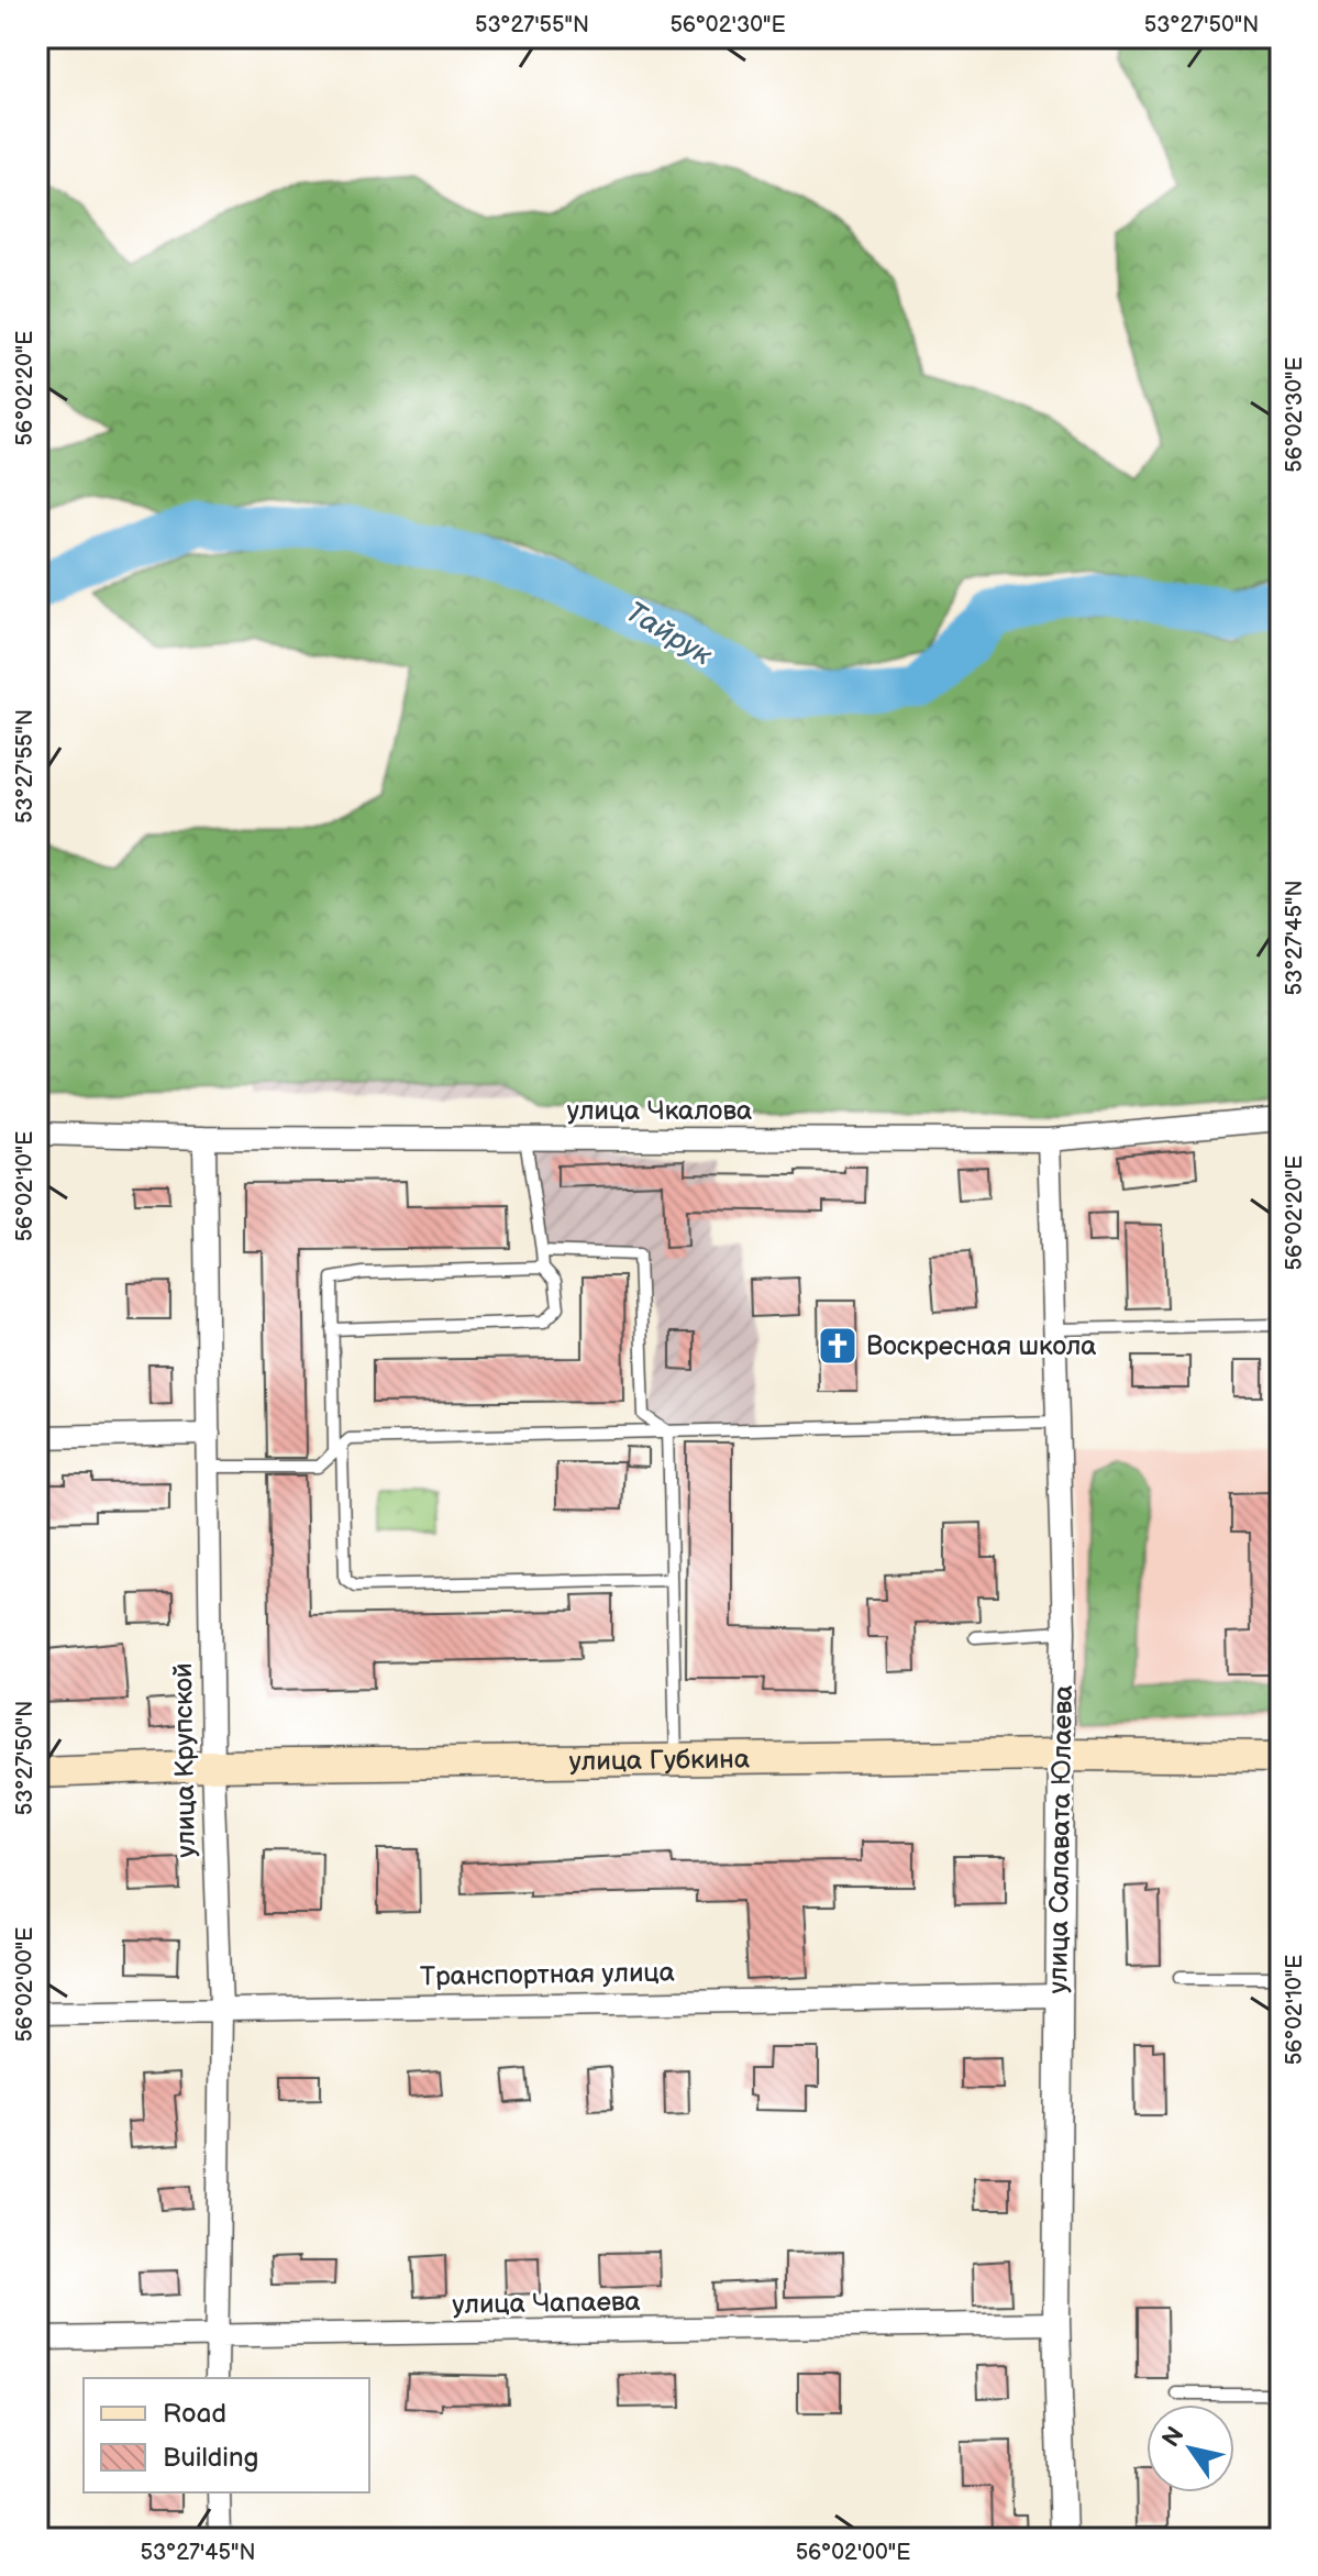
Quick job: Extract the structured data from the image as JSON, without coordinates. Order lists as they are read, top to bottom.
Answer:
{
  "streets": {
    "main road": ["улица Губкина"],
    "street": [
      "улица Чкалова",
      "улица Крупской",
      "улица Салавата Юлаева",
      "Транспортная улица",
      "улица Чапаева"
    ]
  },
  "crossings": [
    ["улица Чкалова", "улица Крупской"],
    ["улица Чкалова", "улица Салавата Юлаева"],
    ["улица Крупской", "улица Губкина"],
    ["улица Крупской", "Транспортная улица"],
    ["улица Крупской", "улица Чапаева"],
    ["улица Губкина", "улица Салавата Юлаева"],
    ["улица Салавата Юлаева", "Транспортная улица"],
    ["улица Салавата Юлаева", "улица Чапаева"]
  ],
  "water": ["Тайрук"],
  "places": {
    "church": ["Воскресная школа"]
  },
  "legend": ["Road", "Building"],
  "north": "top left",
  "coordinates": [
    "53°27'55\"N",
    "56°02'30\"E",
    "53°27'50\"N",
    "56°02'20\"E",
    "53°27'45\"N",
    "56°02'10\"E",
    "56°02'00\"E"
  ]
}
